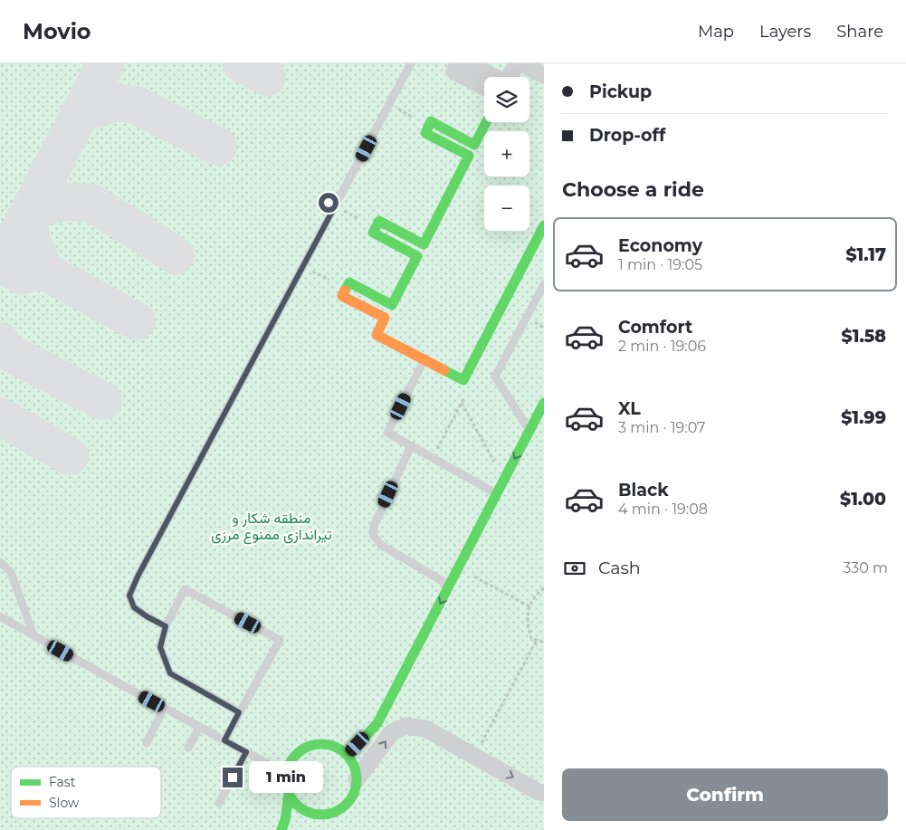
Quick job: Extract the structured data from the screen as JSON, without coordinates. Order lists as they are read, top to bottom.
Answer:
{
  "parks": ["منطقه شکار و تیراندازی ممنوع مرزی"],
  "legend": ["Fast", "Slow"],
  "page": {
    "header": "Movio",
    "nav": ["Map", "Layers", "Share"],
    "banner": ["Pickup", "Drop-off"],
    "map_buttons": ["+", "−"],
    "heading": "Choose a ride",
    "list": [
      {
        "name": "Economy",
        "note": "1 min · 19:05",
        "value": "$1.17"
      },
      {
        "name": "Comfort",
        "note": "2 min · 19:06",
        "value": "$1.58"
      },
      {
        "name": "XL",
        "note": "3 min · 19:07",
        "value": "$1.99"
      },
      {
        "name": "Black",
        "note": "4 min · 19:08",
        "value": "$1.00"
      }
    ],
    "pay": ["Cash", "330 m"],
    "buttons": "Confirm",
    "bubble": "1 min"
  }
}
